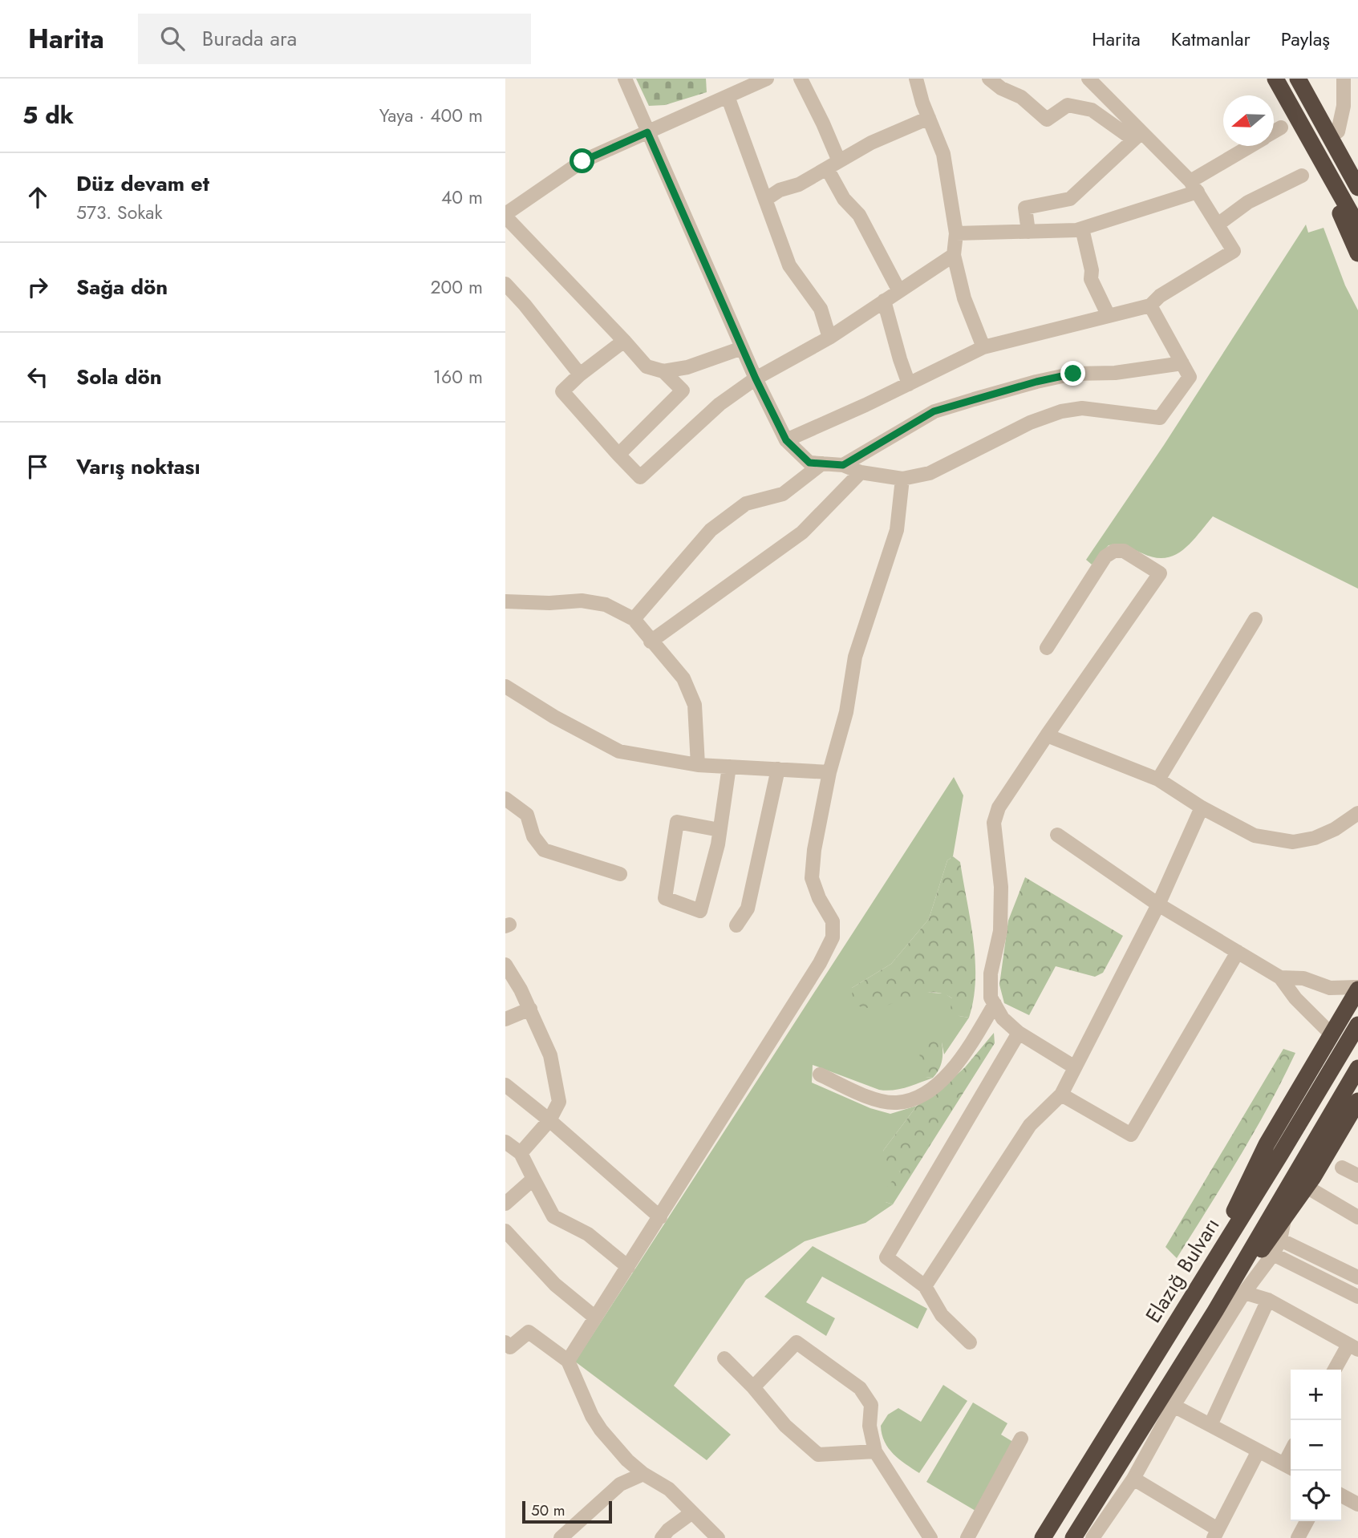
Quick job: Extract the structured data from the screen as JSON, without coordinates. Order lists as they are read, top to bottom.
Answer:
{
  "streets": {
    "highway": ["Elazığ Bulvarı"]
  },
  "scale_bar": "50 m",
  "north": "left",
  "page": {
    "header": "Harita",
    "search": "Burada ara",
    "nav": ["Harita", "Katmanlar", "Paylaş"],
    "heading": ["5 dk", "Yaya · 400 m"],
    "list": [
      ["Düz devam et", "573. Sokak", "40 m"],
      ["Sağa dön", "200 m"],
      ["Sola dön", "160 m"],
      "Varış noktası"
    ],
    "map_buttons": ["+", "−"],
    "scale": "50 m"
  }
}
